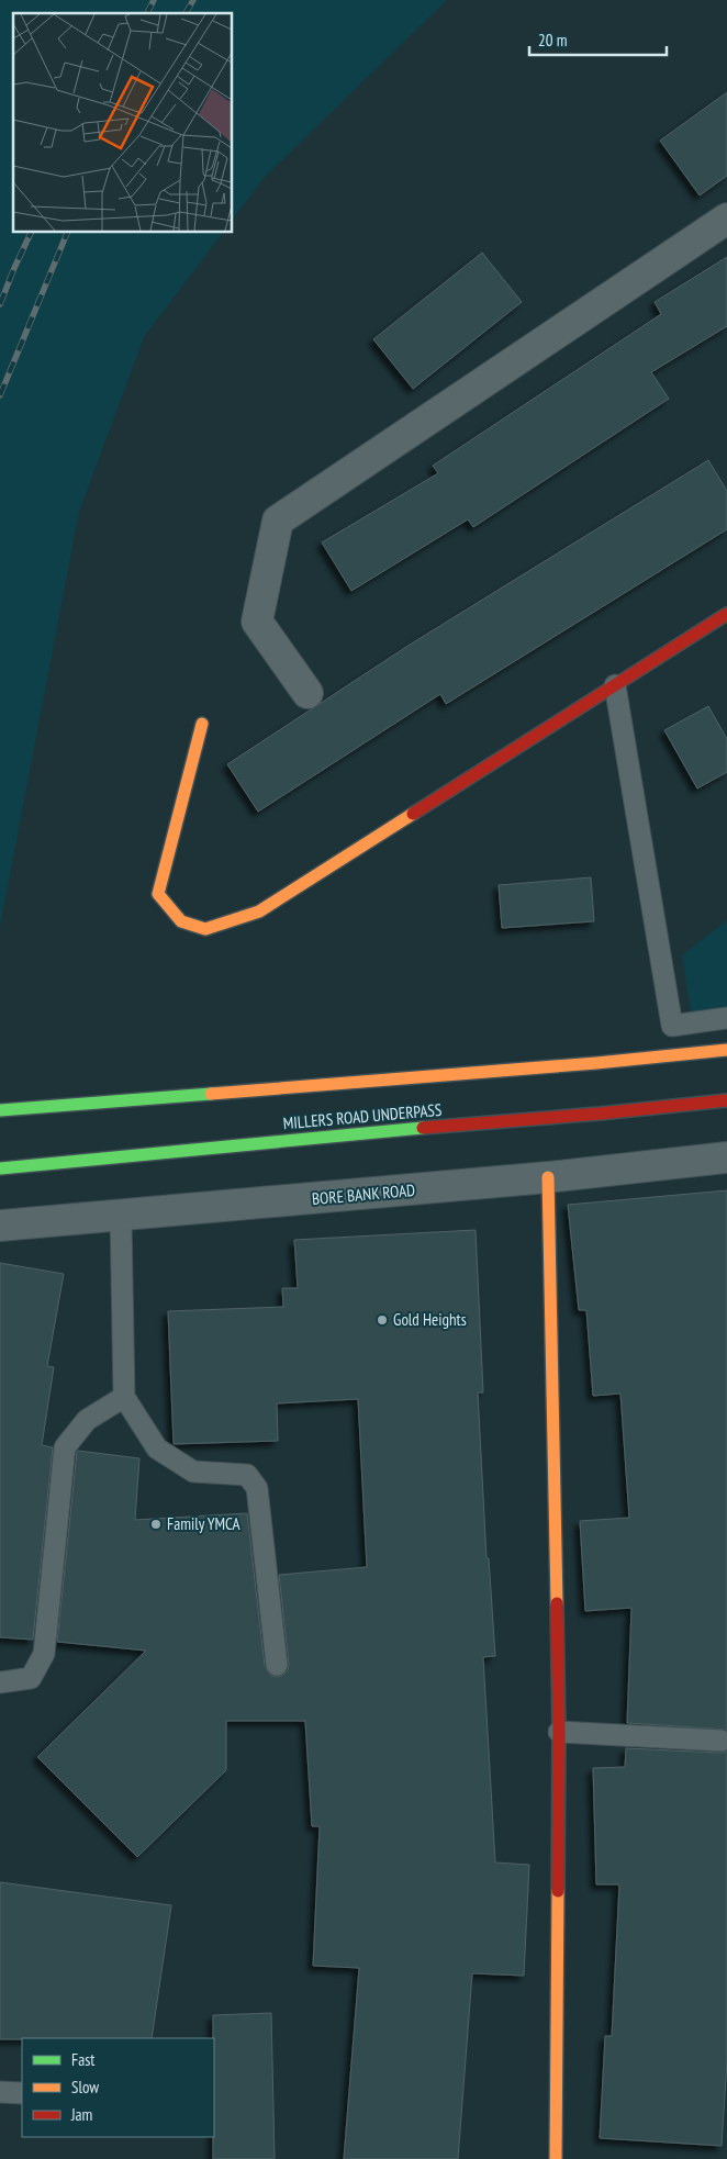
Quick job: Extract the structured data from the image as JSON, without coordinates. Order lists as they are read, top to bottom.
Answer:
{
  "streets": {
    "street": ["MILLERS ROAD UNDERPASS", "BORE BANK ROAD"]
  },
  "places": ["Gold Heights", "Family YMCA"],
  "legend": ["Fast", "Slow", "Jam"],
  "scale_bar": "20 m"
}
